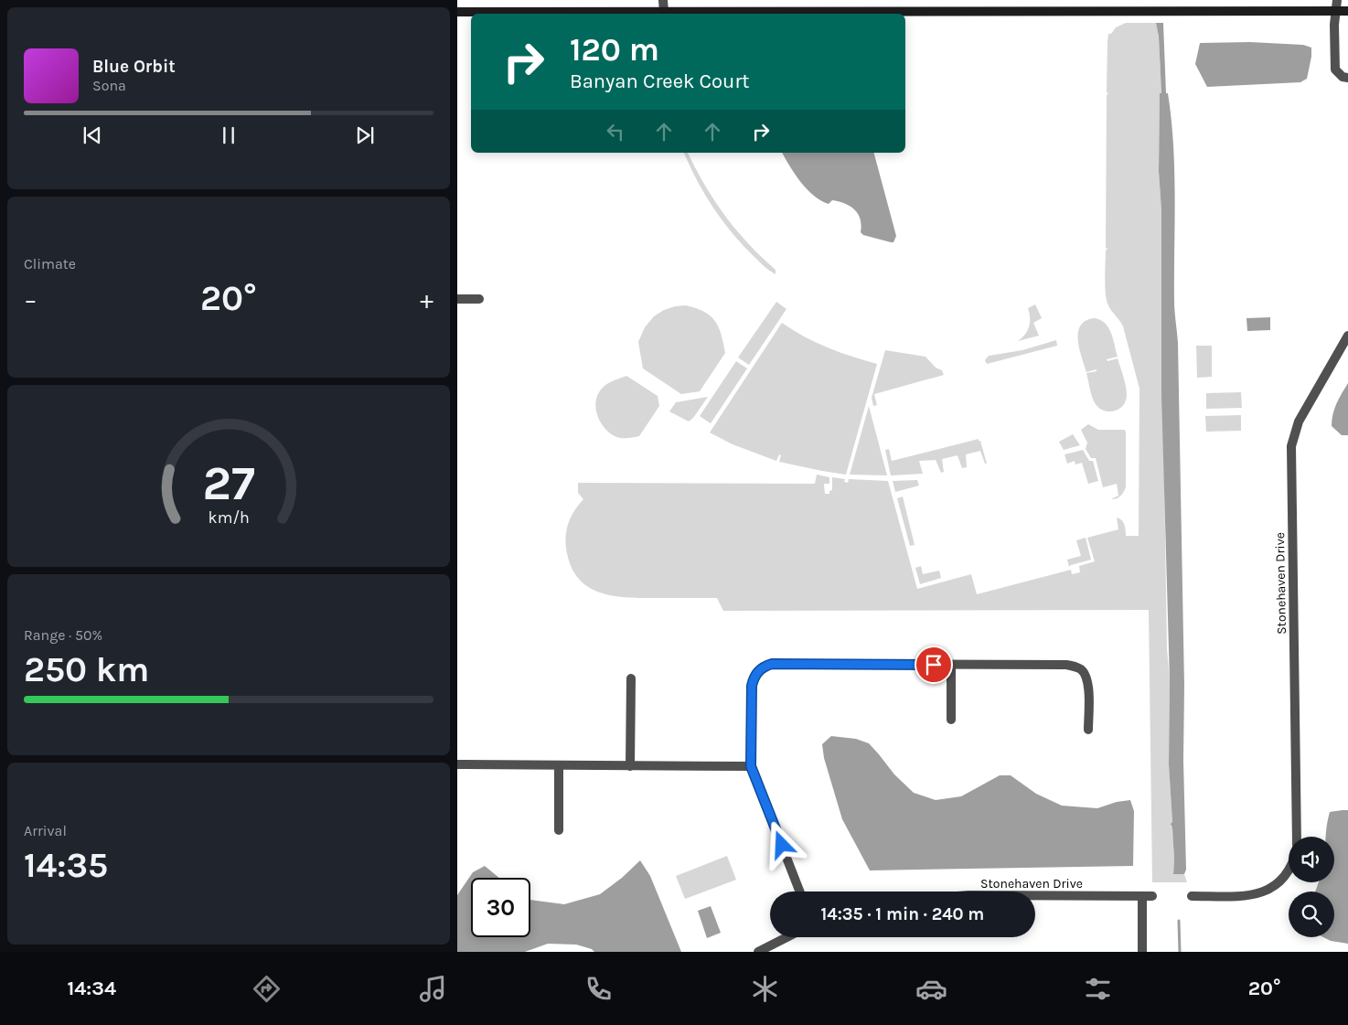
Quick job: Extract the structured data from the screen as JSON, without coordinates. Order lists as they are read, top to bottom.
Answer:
{
  "streets": {
    "street": ["Stonehaven Drive"]
  },
  "page": {
    "turn": ["120 m", "Banyan Creek Court"],
    "song": ["Blue Orbit", "Sona"],
    "tile": [
      "Climate",
      ["Range · 50%", "250 km"],
      ["Arrival", "14:35"]
    ],
    "heat": ["−", "20°", "+"],
    "limit": "30",
    "trip": "14:35 · 1 min · 240 m",
    "tabs": ["14:34", "20°"],
    "gauge": ["27", "km/h"]
  }
}
